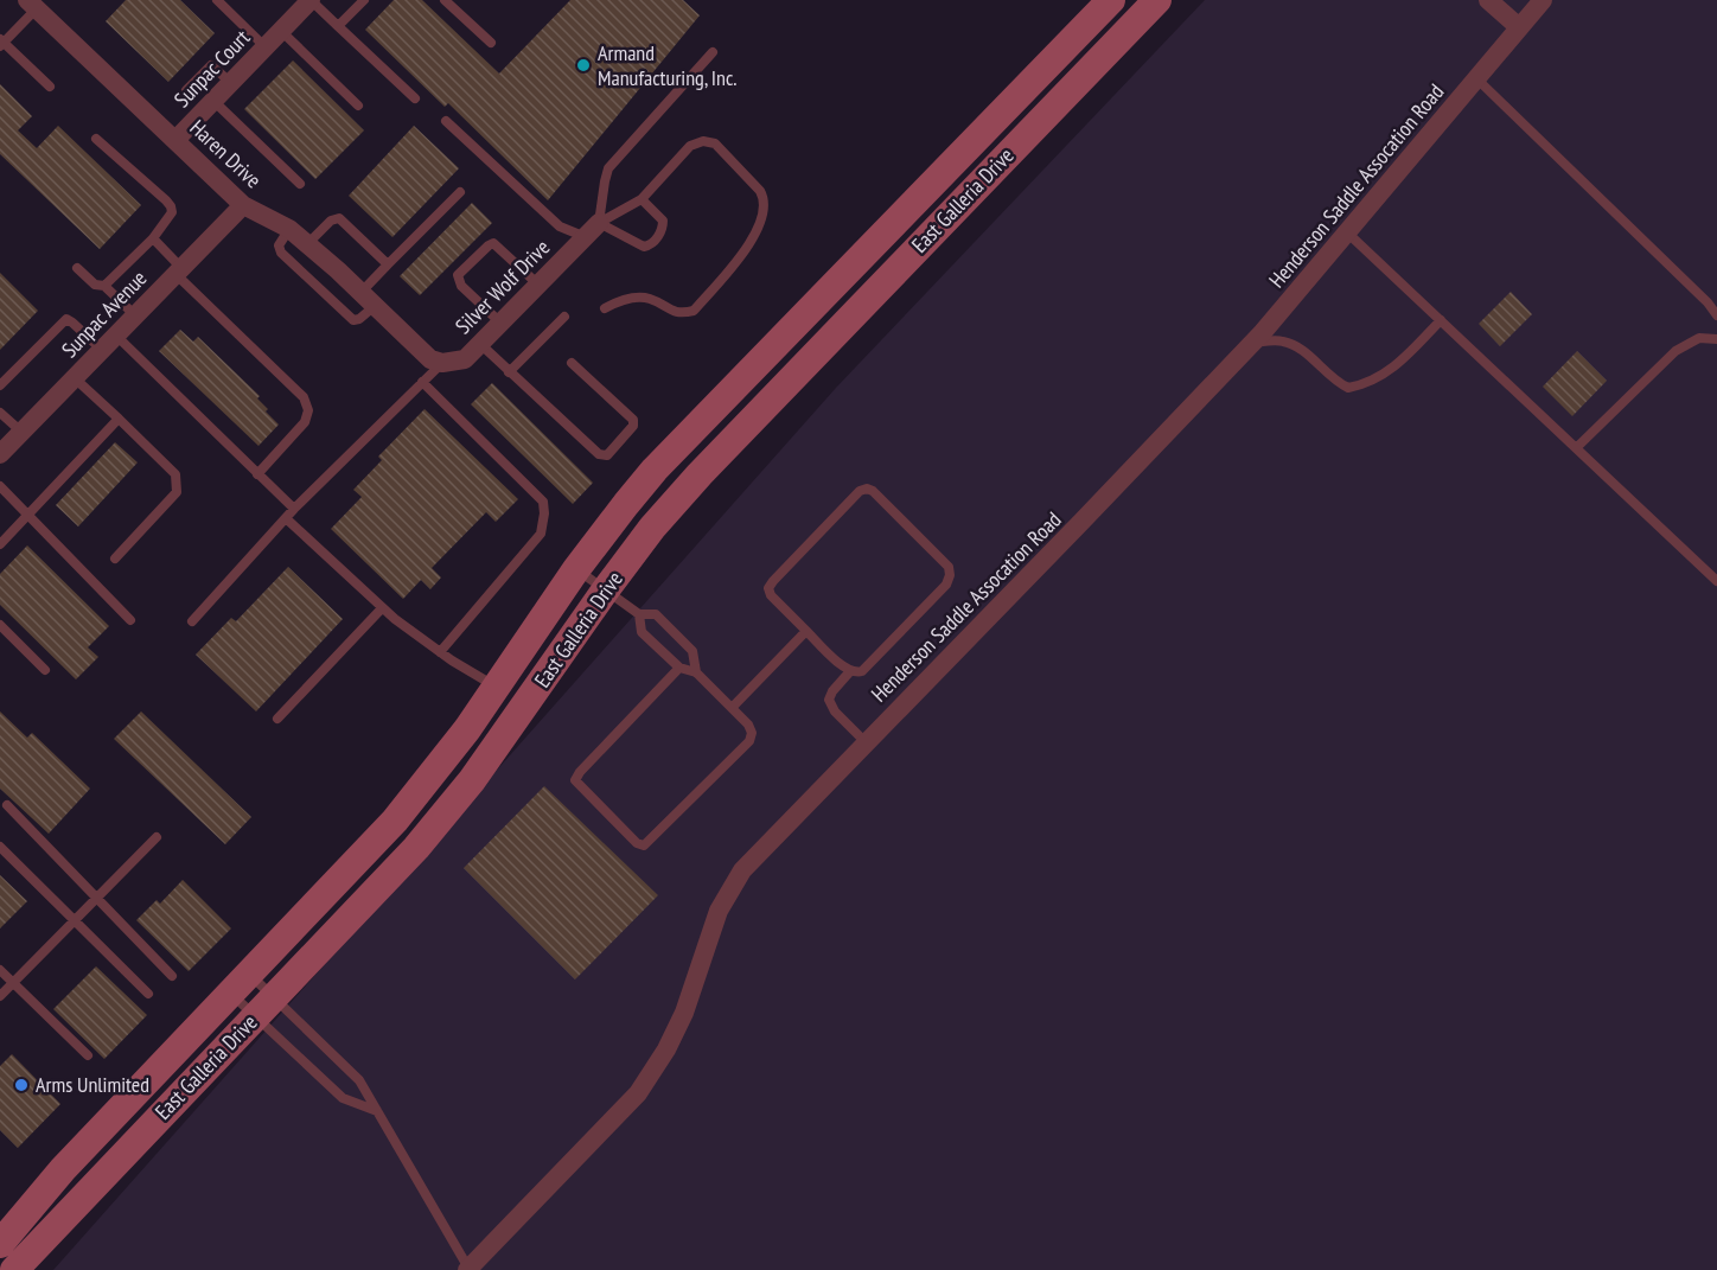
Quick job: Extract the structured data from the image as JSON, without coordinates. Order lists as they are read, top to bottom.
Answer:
{
  "streets": {
    "main road": ["East Galleria Drive"],
    "street": [
      "Sunpac Court",
      "Haren Drive",
      "Henderson Saddle Assocation Road",
      "Silver Wolf Drive",
      "Sunpac Avenue"
    ]
  },
  "crossings": [
    ["Sunpac Court", "Haren Drive"],
    ["Haren Drive", "Silver Wolf Drive"],
    ["Haren Drive", "Sunpac Avenue"]
  ],
  "places": ["Armand Manufacturing, Inc.", "Arms Unlimited"]
}
